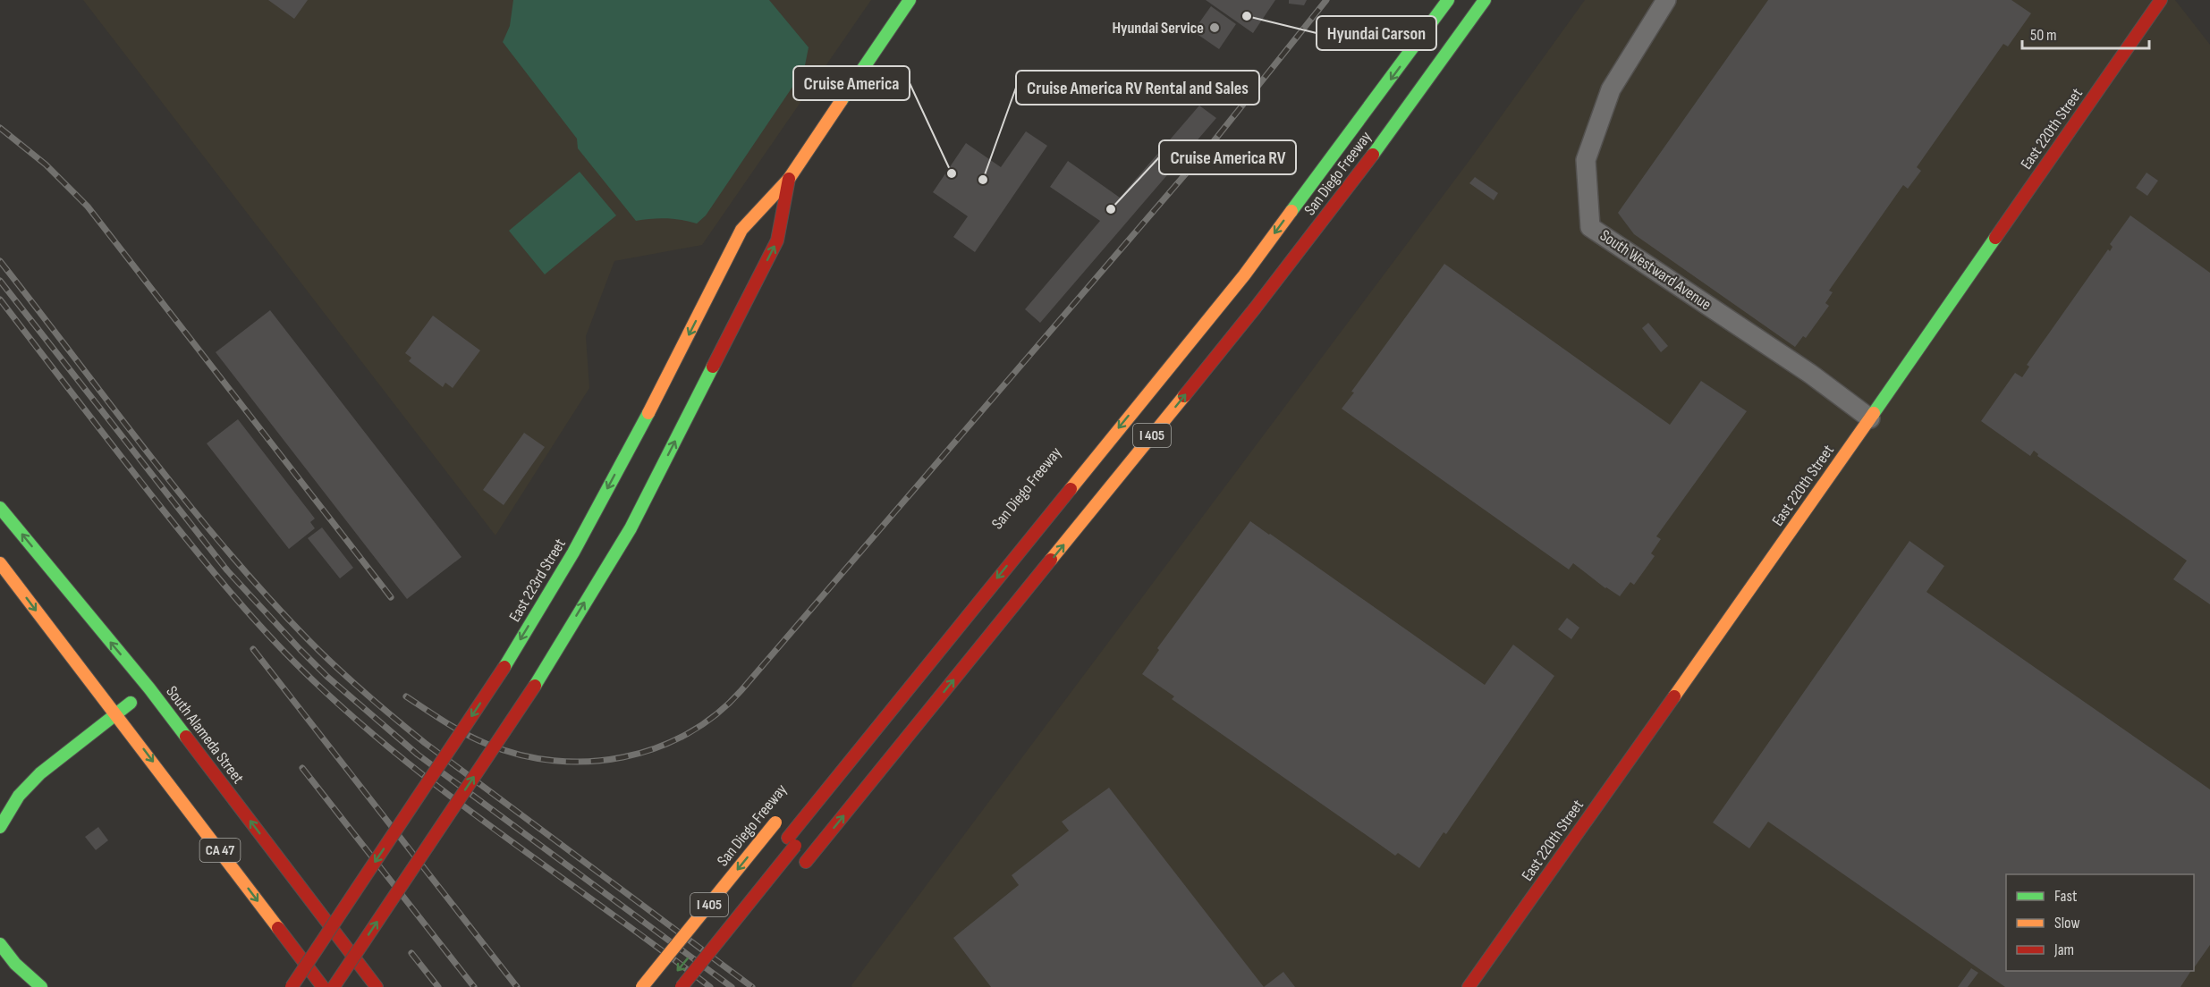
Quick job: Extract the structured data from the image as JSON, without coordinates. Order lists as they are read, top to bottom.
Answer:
{
  "streets": {
    "main road": [
      "East 220th Street",
      "San Diego Freeway",
      "I 405",
      "East 223rd Street",
      "South Alameda Street",
      "CA 47"
    ],
    "street": ["South Westward Avenue"]
  },
  "crossings": [
    ["East 220th Street", "South Westward Avenue"]
  ],
  "places": [
    "Hyundai Carson",
    "Hyundai Service",
    "Cruise America",
    "Cruise America RV Rental and Sales",
    "Cruise America RV"
  ],
  "legend": ["Fast", "Slow", "Jam"],
  "scale_bar": "50 m"
}
